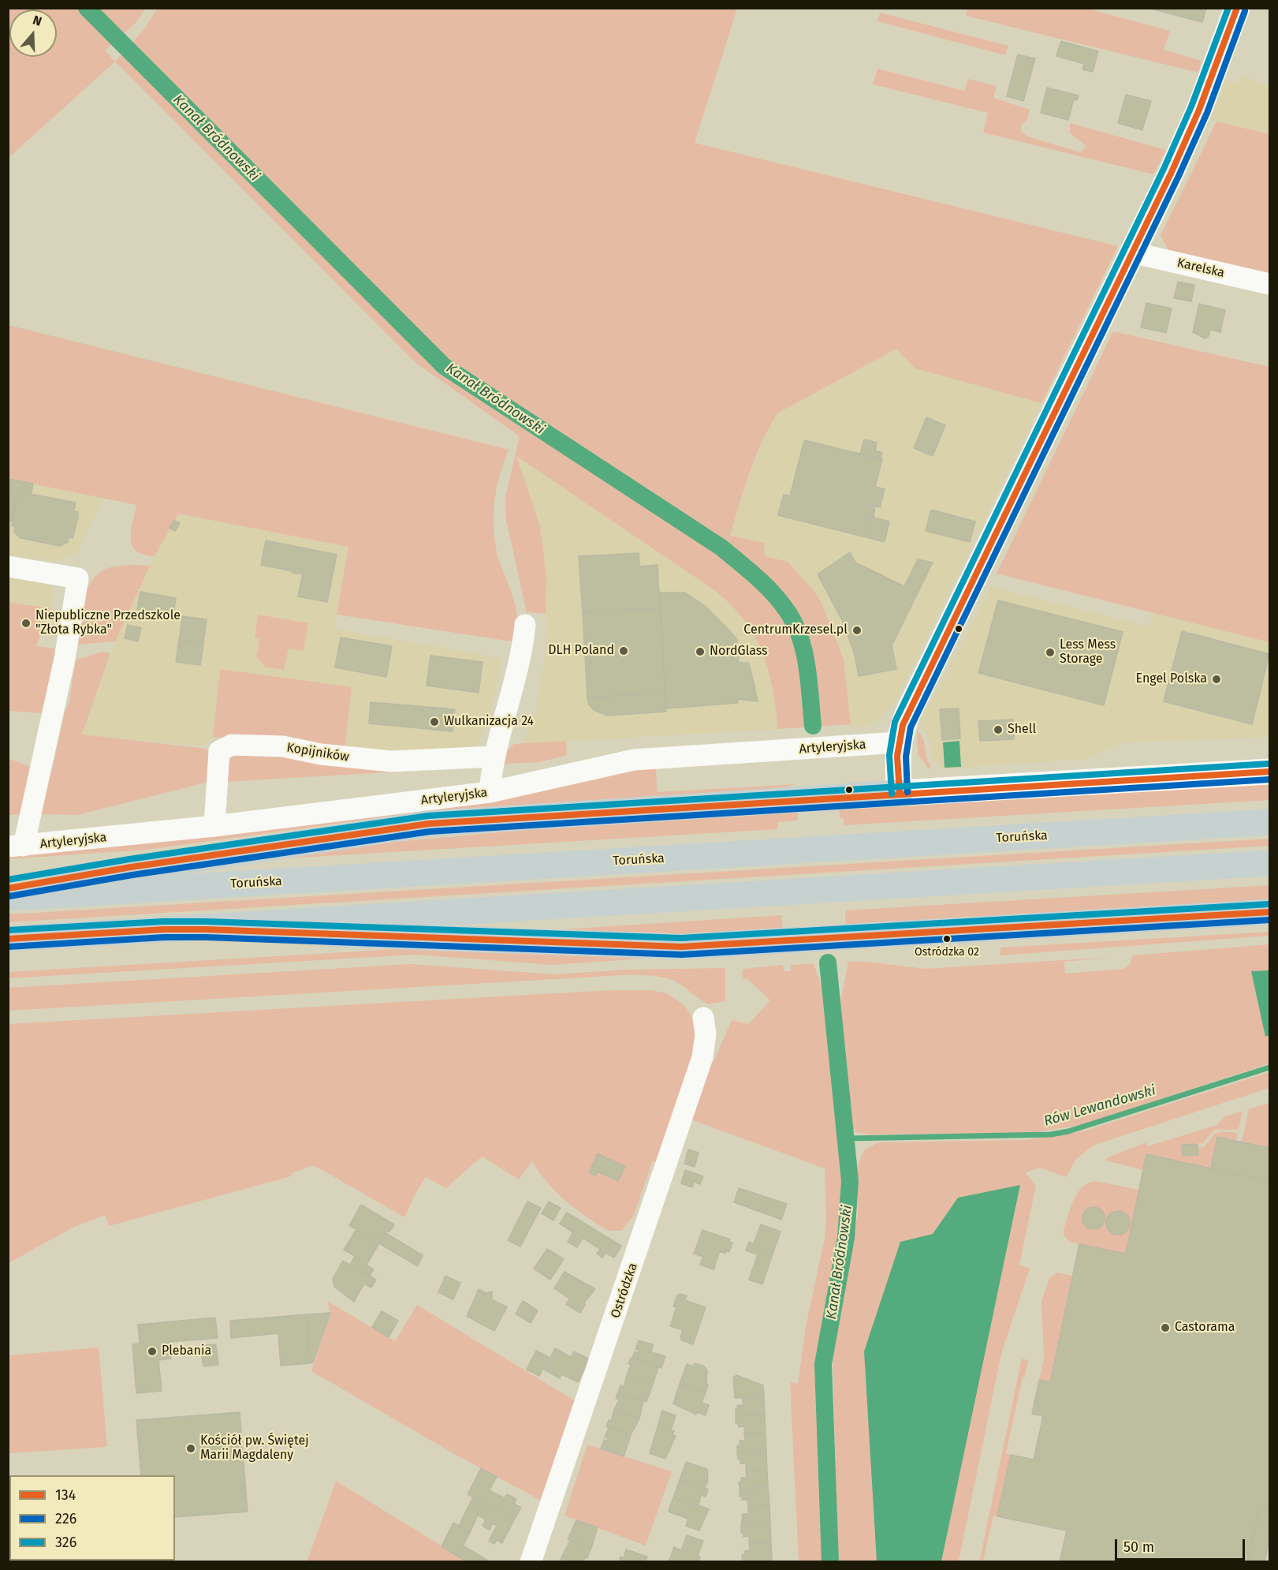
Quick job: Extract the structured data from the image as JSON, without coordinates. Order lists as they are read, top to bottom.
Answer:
{
  "streets": {
    "highway": ["Toruńska"],
    "street": [
      "Karelska",
      "Artyleryjska",
      "Kopijników",
      "Ostródzka"
    ]
  },
  "crossings": [
    ["Artyleryjska", "Kopijników"]
  ],
  "water": ["Kanał Bródnowski", "Rów Lewandowski"],
  "places": [
    "Niepubliczne Przedszkole \"Złota Rybka\"",
    "CentrumKrzesel.pl",
    "DLH Poland",
    "NordGlass",
    "Less Mess Storage",
    "Engel Polska",
    "Wulkanizacja 24",
    "Shell",
    "Ostródzka 02",
    "Castorama",
    "Plebania",
    "Kościół pw. Świętej Marii Magdaleny"
  ],
  "lines": ["transit line 134", "transit line 326", "transit line 226"],
  "legend": ["134", "226", "326"],
  "scale_bar": "50 m",
  "north": "top"
}
